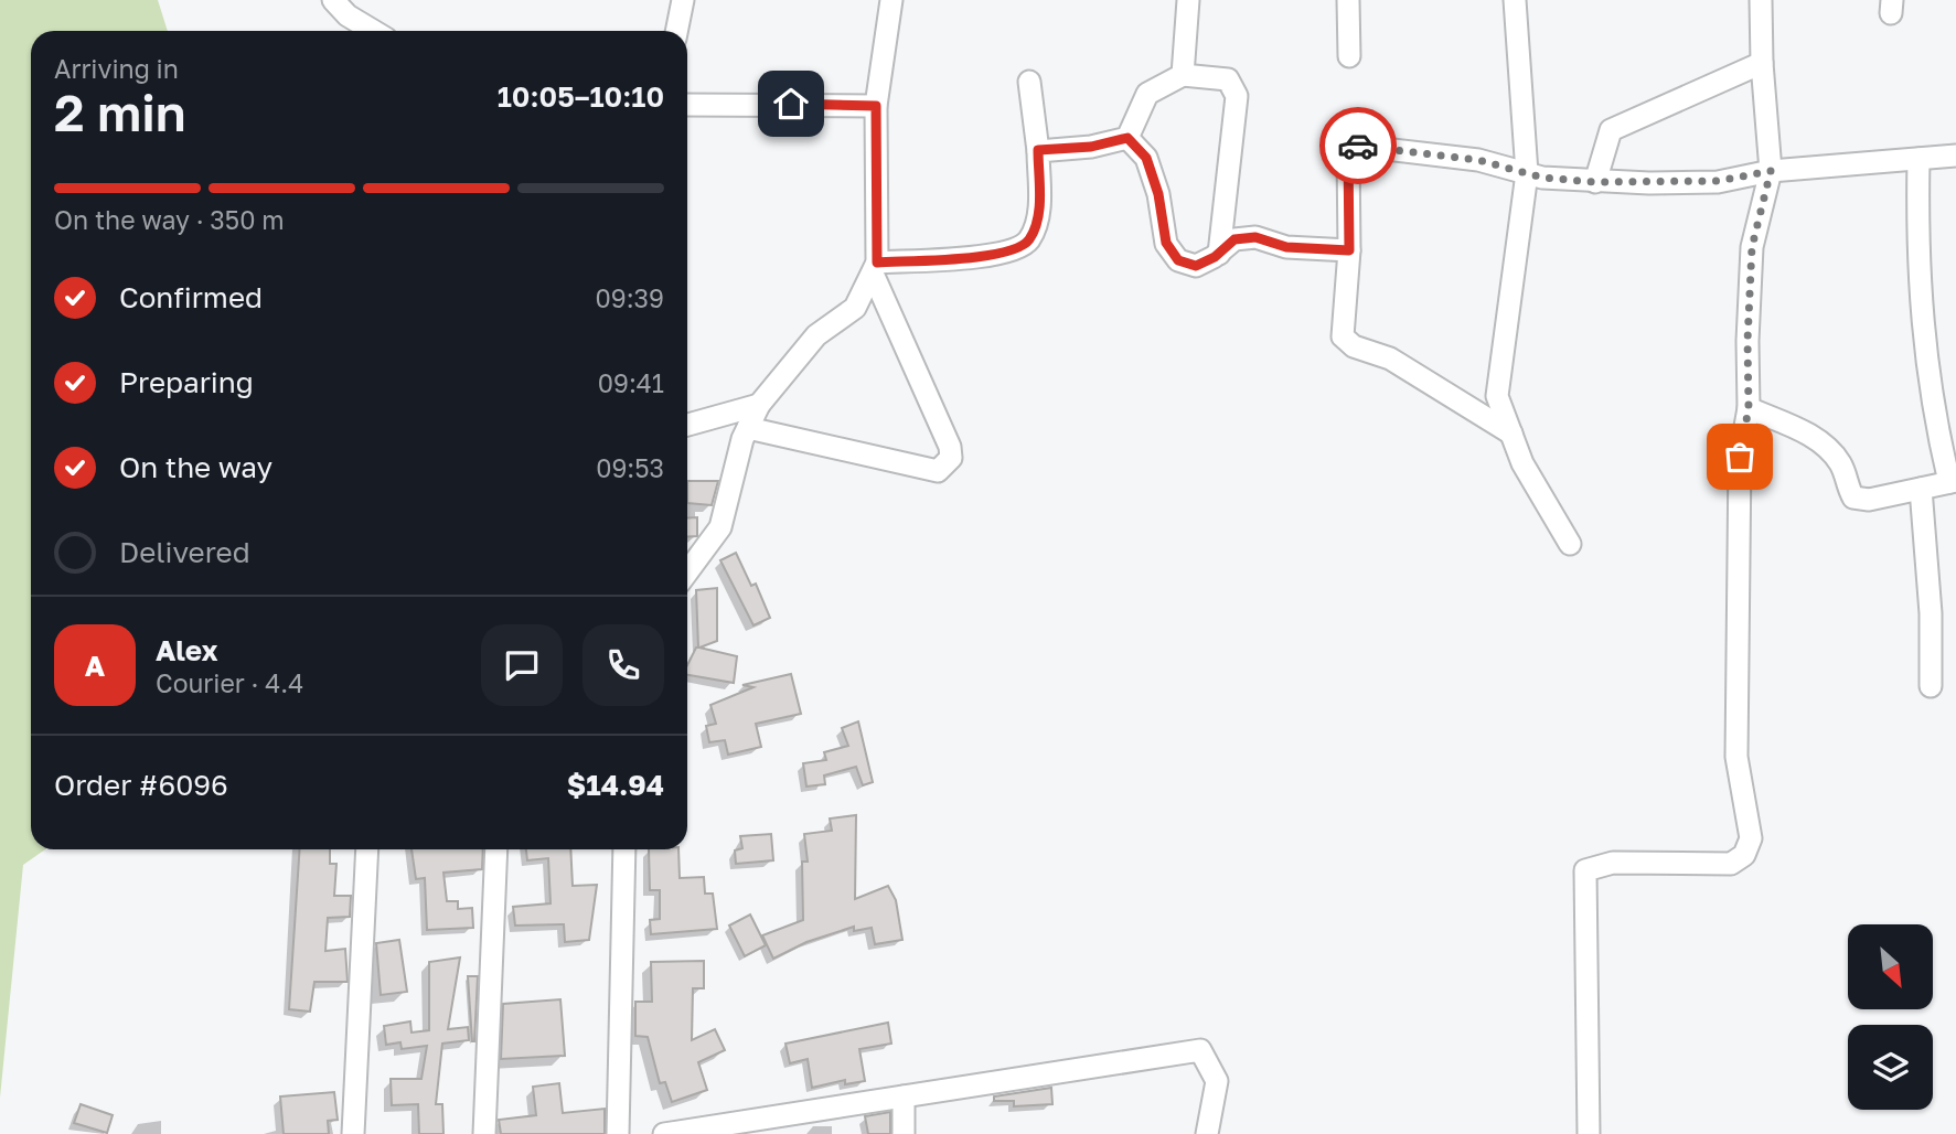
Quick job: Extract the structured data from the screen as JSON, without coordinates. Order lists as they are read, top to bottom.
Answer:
{
  "north": "bottom right",
  "page": {
    "heading": ["2 min", "Arriving in", "10:05–10:10"],
    "panel": [
      "Alex",
      "Courier · 4.4",
      "Order #6096",
      "$14.94"
    ],
    "bar": "On the way · 350 m",
    "list": [
      ["Confirmed", "09:39"],
      ["Preparing", "09:41"],
      ["On the way", "09:53"],
      "Delivered"
    ],
    "round": "A"
  }
}
